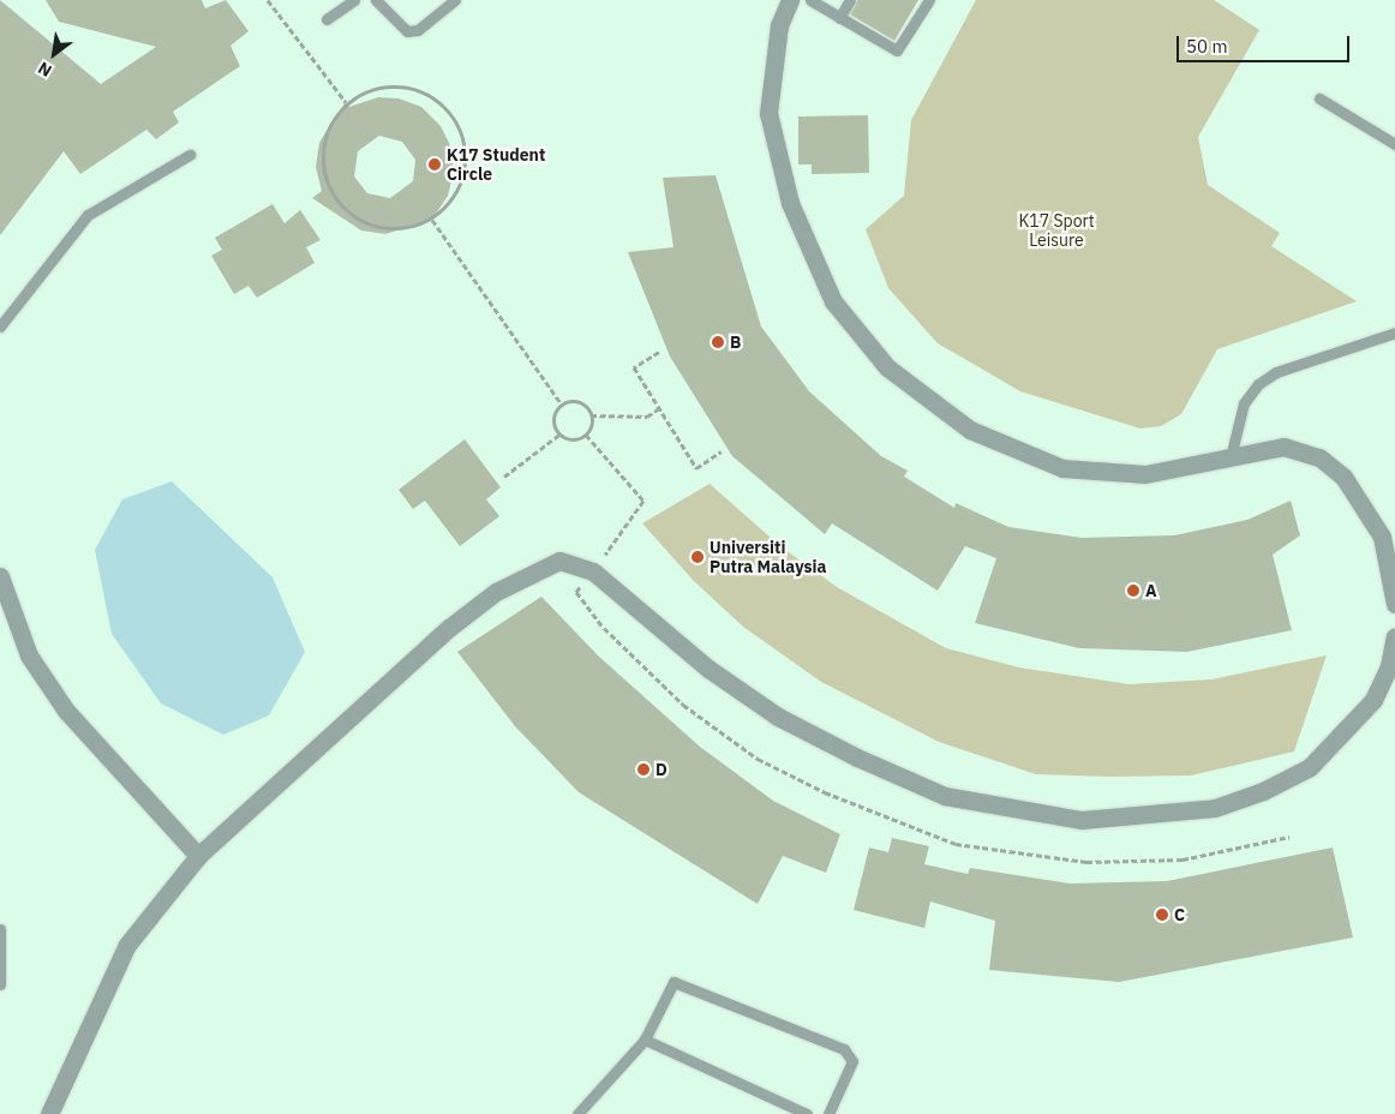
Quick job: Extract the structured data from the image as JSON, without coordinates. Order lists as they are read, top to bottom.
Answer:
{
  "parks": ["K17 Sport Leisure"],
  "places": [
    "K17 Student Circle",
    "B",
    "Universiti Putra Malaysia",
    "A",
    "D",
    "C"
  ],
  "scale_bar": "50 m",
  "north": "bottom left"
}
